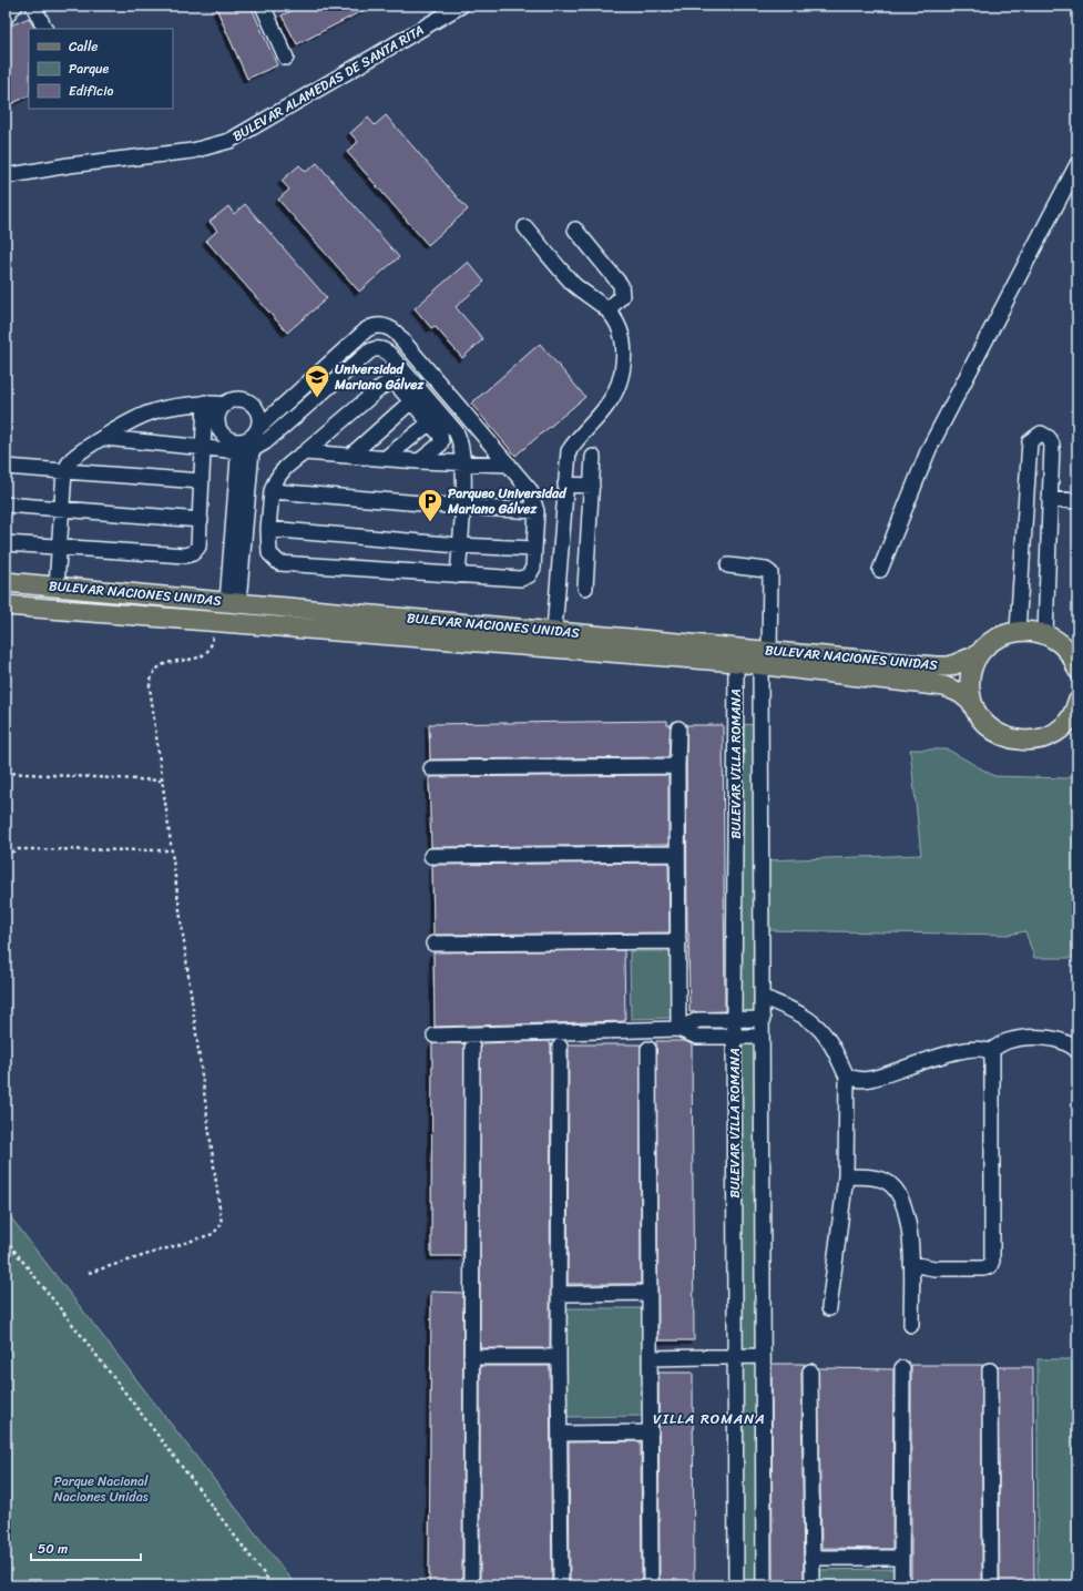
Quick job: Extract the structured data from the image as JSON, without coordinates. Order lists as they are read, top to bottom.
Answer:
{
  "streets": {
    "main road": ["BULEVAR NACIONES UNIDAS"],
    "street": ["BULEVAR ALAMEDAS DE SANTA RITA", "BULEVAR VILLA ROMANA"]
  },
  "crossings": [
    ["BULEVAR NACIONES UNIDAS", "BULEVAR VILLA ROMANA"]
  ],
  "districts": ["VILLA ROMANA"],
  "parks": ["Parque Nacional Naciones Unidas"],
  "places": {
    "school or university": ["Universidad Mariano Gálvez"],
    "parking": ["Parqueo Universidad Mariano Gálvez"]
  },
  "legend": ["Calle", "Parque", "Edificio"],
  "scale_bar": "50 m"
}
